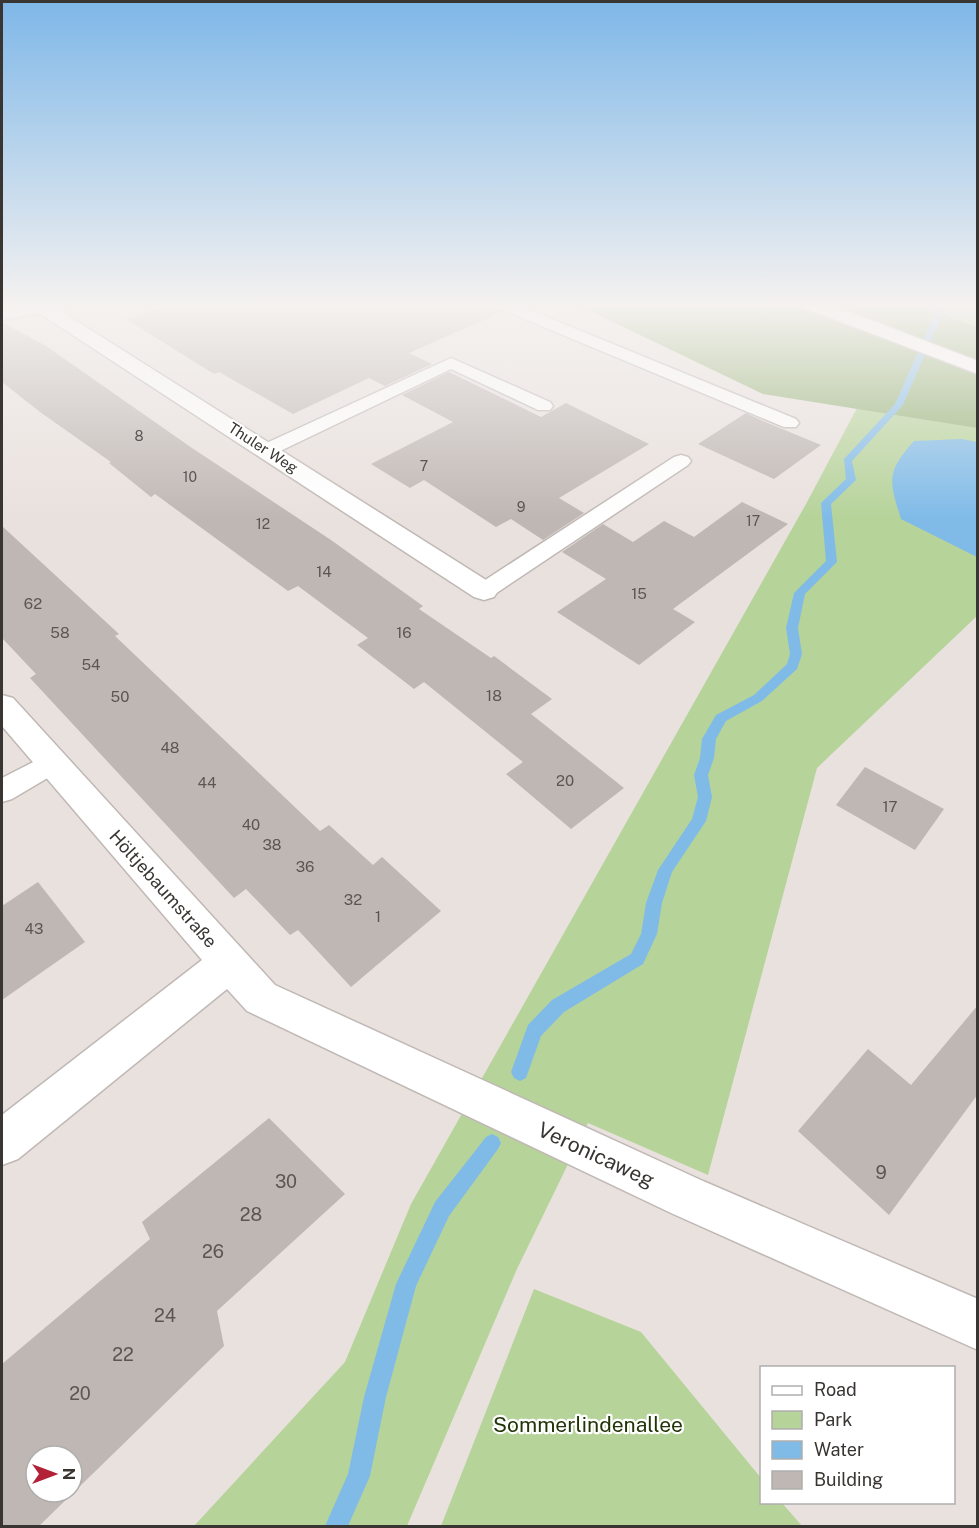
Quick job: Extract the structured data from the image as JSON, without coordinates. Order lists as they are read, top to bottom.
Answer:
{
  "streets": {
    "main road": ["Thuler Weg", "Höltjebaumstraße", "Veronicaweg"]
  },
  "crossings": [
    ["Höltjebaumstraße", "Veronicaweg"]
  ],
  "parks": ["Sommerlindenallee"],
  "house_numbers": [
    "8",
    "7",
    "10",
    "9",
    "17",
    "12",
    "14",
    "15",
    "62",
    "58",
    "16",
    "54",
    "18",
    "50",
    "48",
    "20",
    "44",
    "17",
    "40",
    "38",
    "36",
    "32",
    "1",
    "43",
    "9",
    "30",
    "28",
    "26",
    "24",
    "22",
    "20"
  ],
  "legend": [
    "Road",
    "Park",
    "Water",
    "Building"
  ],
  "north": "right"
}
